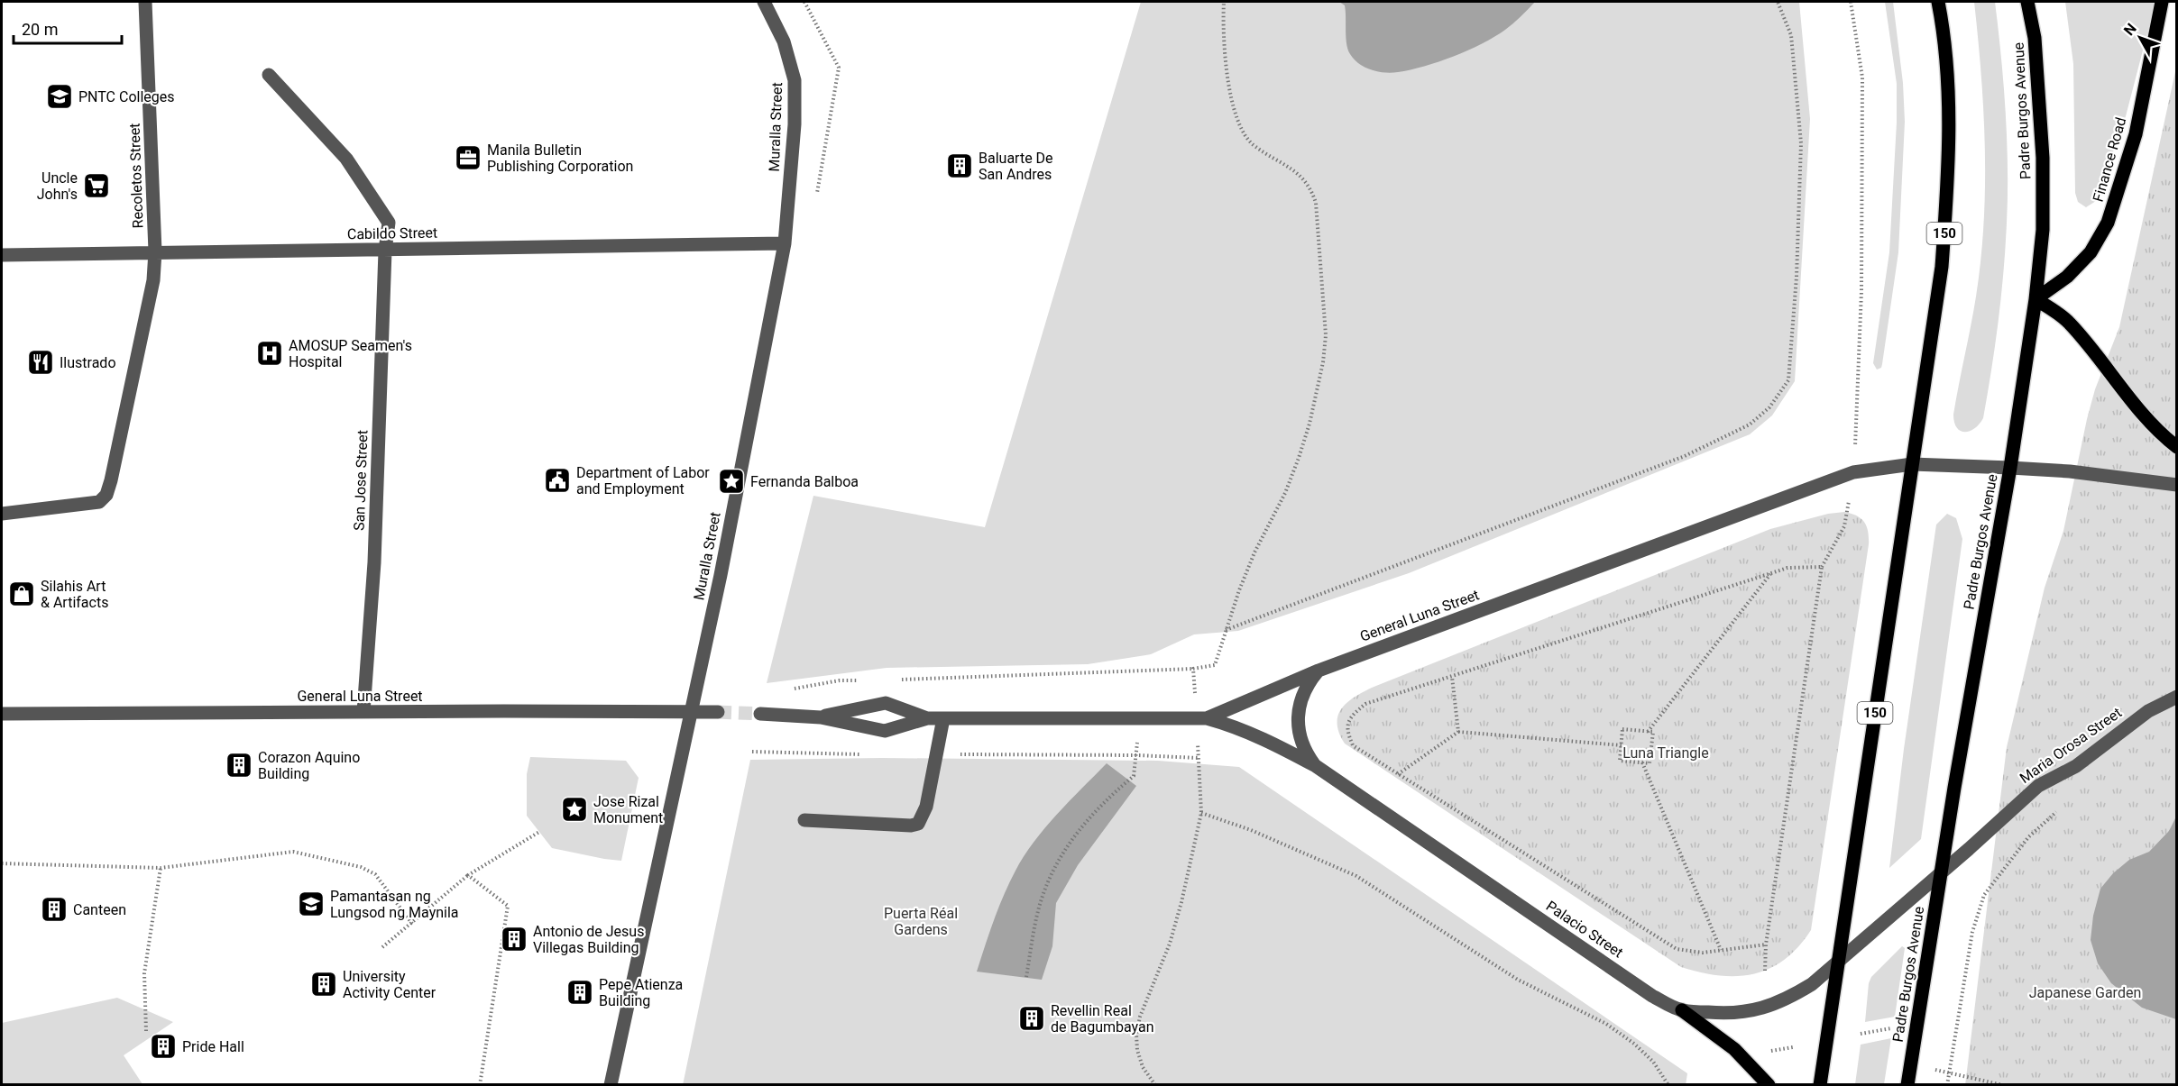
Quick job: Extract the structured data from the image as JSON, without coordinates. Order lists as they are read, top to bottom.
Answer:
{
  "streets": {
    "main road": ["Padre Burgos Avenue", "Finance Road", "150"],
    "street": [
      "Muralla Street",
      "Recoletos Street",
      "Cabildo Street",
      "San Jose Street",
      "General Luna Street",
      "Maria Orosa Street",
      "Palacio Street"
    ]
  },
  "crossings": [
    ["Padre Burgos Avenue", "Finance Road"],
    ["Padre Burgos Avenue", "Maria Orosa Street"],
    ["Padre Burgos Avenue", "Palacio Street"],
    ["Muralla Street", "Cabildo Street"],
    ["Muralla Street", "General Luna Street"],
    ["Recoletos Street", "Cabildo Street"],
    ["Cabildo Street", "San Jose Street"],
    ["150", "General Luna Street"],
    ["150", "Palacio Street"],
    ["San Jose Street", "General Luna Street"],
    ["General Luna Street", "Palacio Street"],
    ["Maria Orosa Street", "Palacio Street"]
  ],
  "parks": ["Luna Triangle", "Puerta Réal Gardens", "Japanese Garden"],
  "places": {
    "school or university": ["PNTC Colleges", "Pamantasan ng Lungsod ng Maynila"],
    "office": ["Manila Bulletin Publishing Corporation"],
    "building": [
      "Baluarte De San Andres",
      "Corazon Aquino Building",
      "Canteen",
      "Antonio de Jesus Villegas Building",
      "University Activity Center",
      "Pepe Atienza Building",
      "Revellin Real de Bagumbayan",
      "Pride Hall"
    ],
    "supermarket": ["Uncle John's"],
    "hospital": ["AMOSUP Seamen's Hospital"],
    "restaurant": ["Ilustrado"],
    "public building": ["Department of Labor and Employment"],
    "place": ["Fernanda Balboa", "Jose Rizal Monument"],
    "shop": ["Silahis Art & Artifacts"]
  },
  "scale_bar": "20 m",
  "north": "top left"
}
